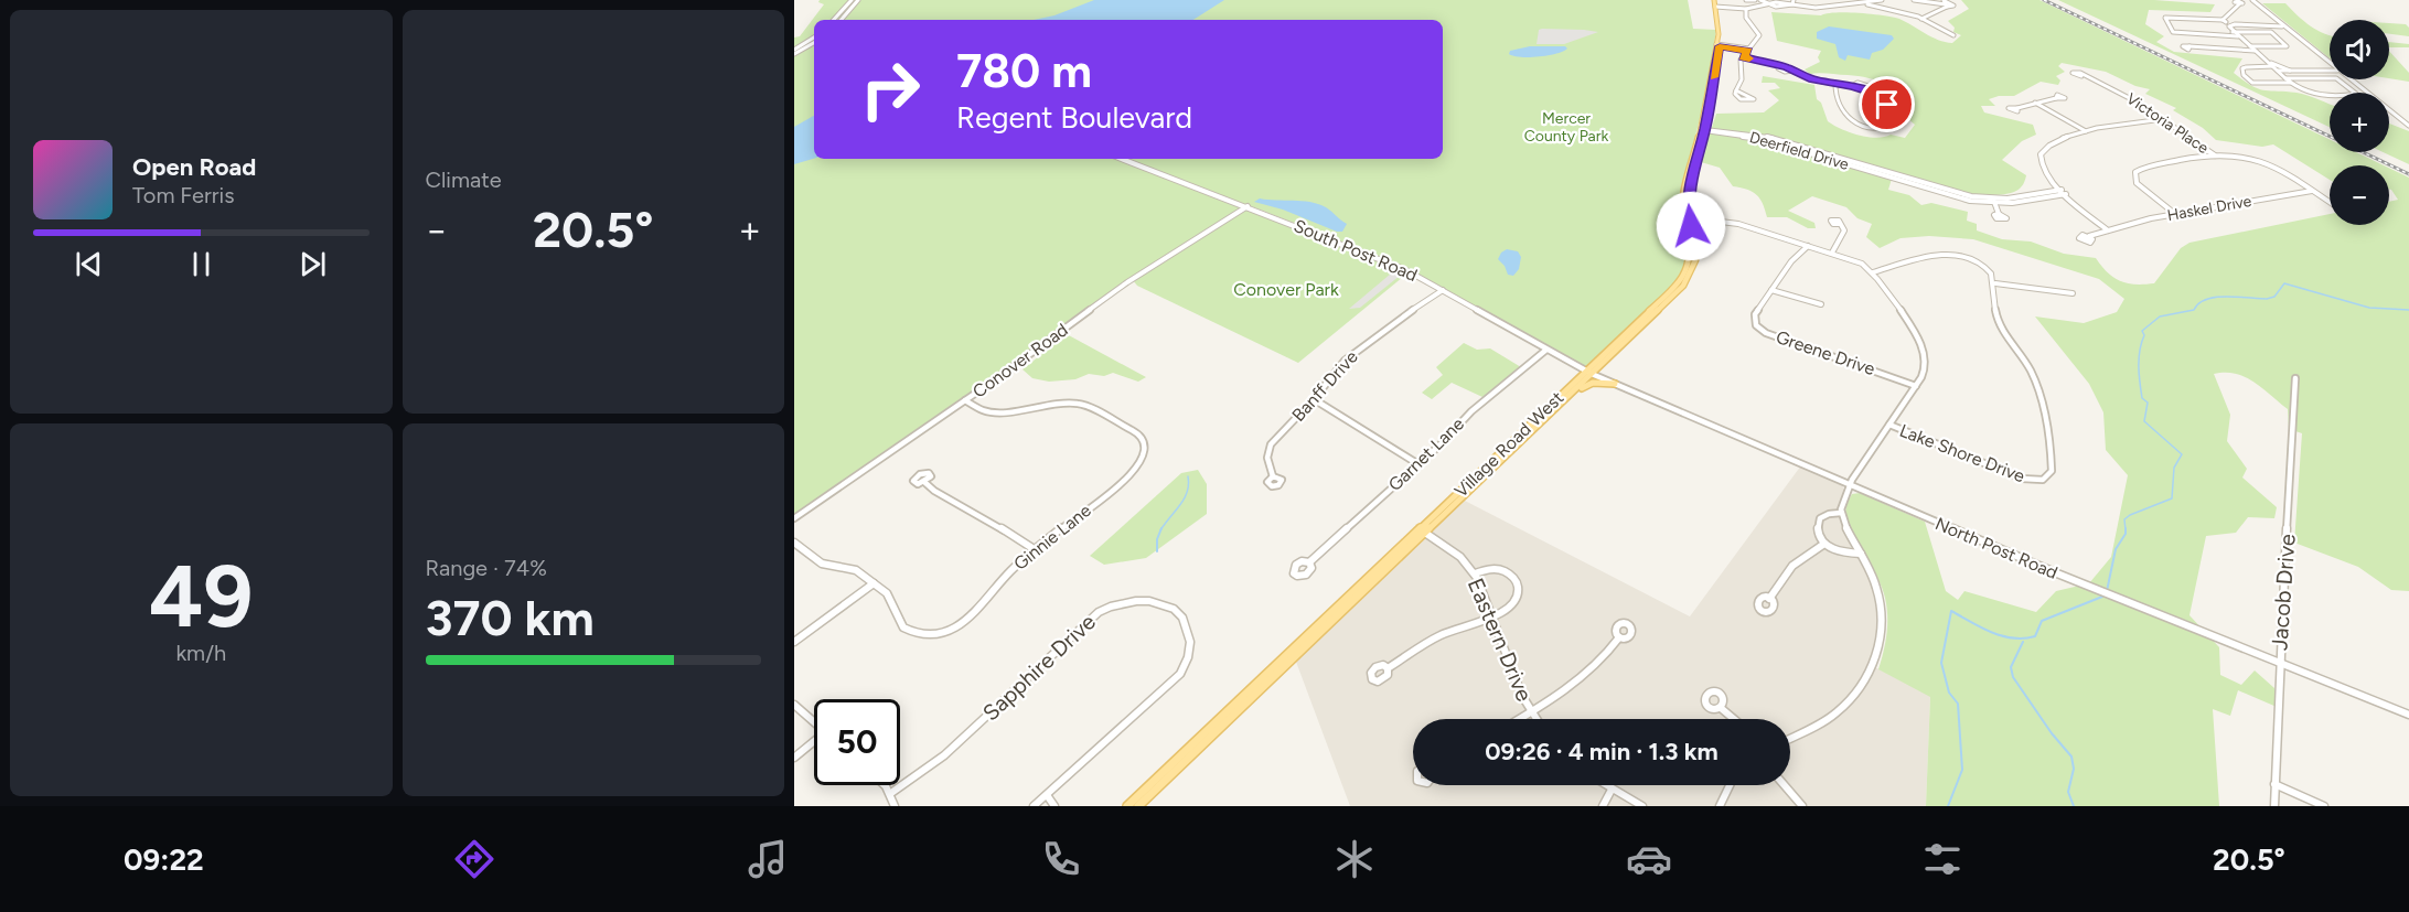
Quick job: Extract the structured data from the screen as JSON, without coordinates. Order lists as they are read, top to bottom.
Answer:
{
  "streets": {
    "main road": ["Village Road West"],
    "street": [
      "Victoria Place",
      "Deerfield Drive",
      "Haskel Drive",
      "South Post Road",
      "Greene Drive",
      "Conover Road",
      "Banff Drive",
      "Lake Shore Drive",
      "Garnet Lane",
      "Ginnie Lane",
      "North Post Road",
      "Jacob Drive",
      "Eastern Drive",
      "Sapphire Drive"
    ]
  },
  "crossings": [
    ["Deerfield Drive", "Village Road West"],
    ["South Post Road", "Conover Road"],
    ["South Post Road", "Banff Drive"],
    ["South Post Road", "Village Road West"],
    ["South Post Road", "Garnet Lane"],
    ["South Post Road", "North Post Road"],
    ["Conover Road", "Ginnie Lane"],
    ["Village Road West", "North Post Road"],
    ["Village Road West", "Eastern Drive"],
    ["North Post Road", "Jacob Drive"]
  ],
  "parks": ["Mercer County Park", "Conover Park"],
  "page": {
    "tile": [
      "Climate",
      ["49", "km/h"],
      ["Range · 74%", "370 km"]
    ],
    "map_buttons": ["+", "−"],
    "turn": ["780 m", "Regent Boulevard"],
    "song": ["Open Road", "Tom Ferris"],
    "heat": ["−", "20.5°", "+"],
    "limit": "50",
    "trip": "09:26 · 4 min · 1.3 km",
    "tabs": ["09:22", "20.5°"]
  }
}
